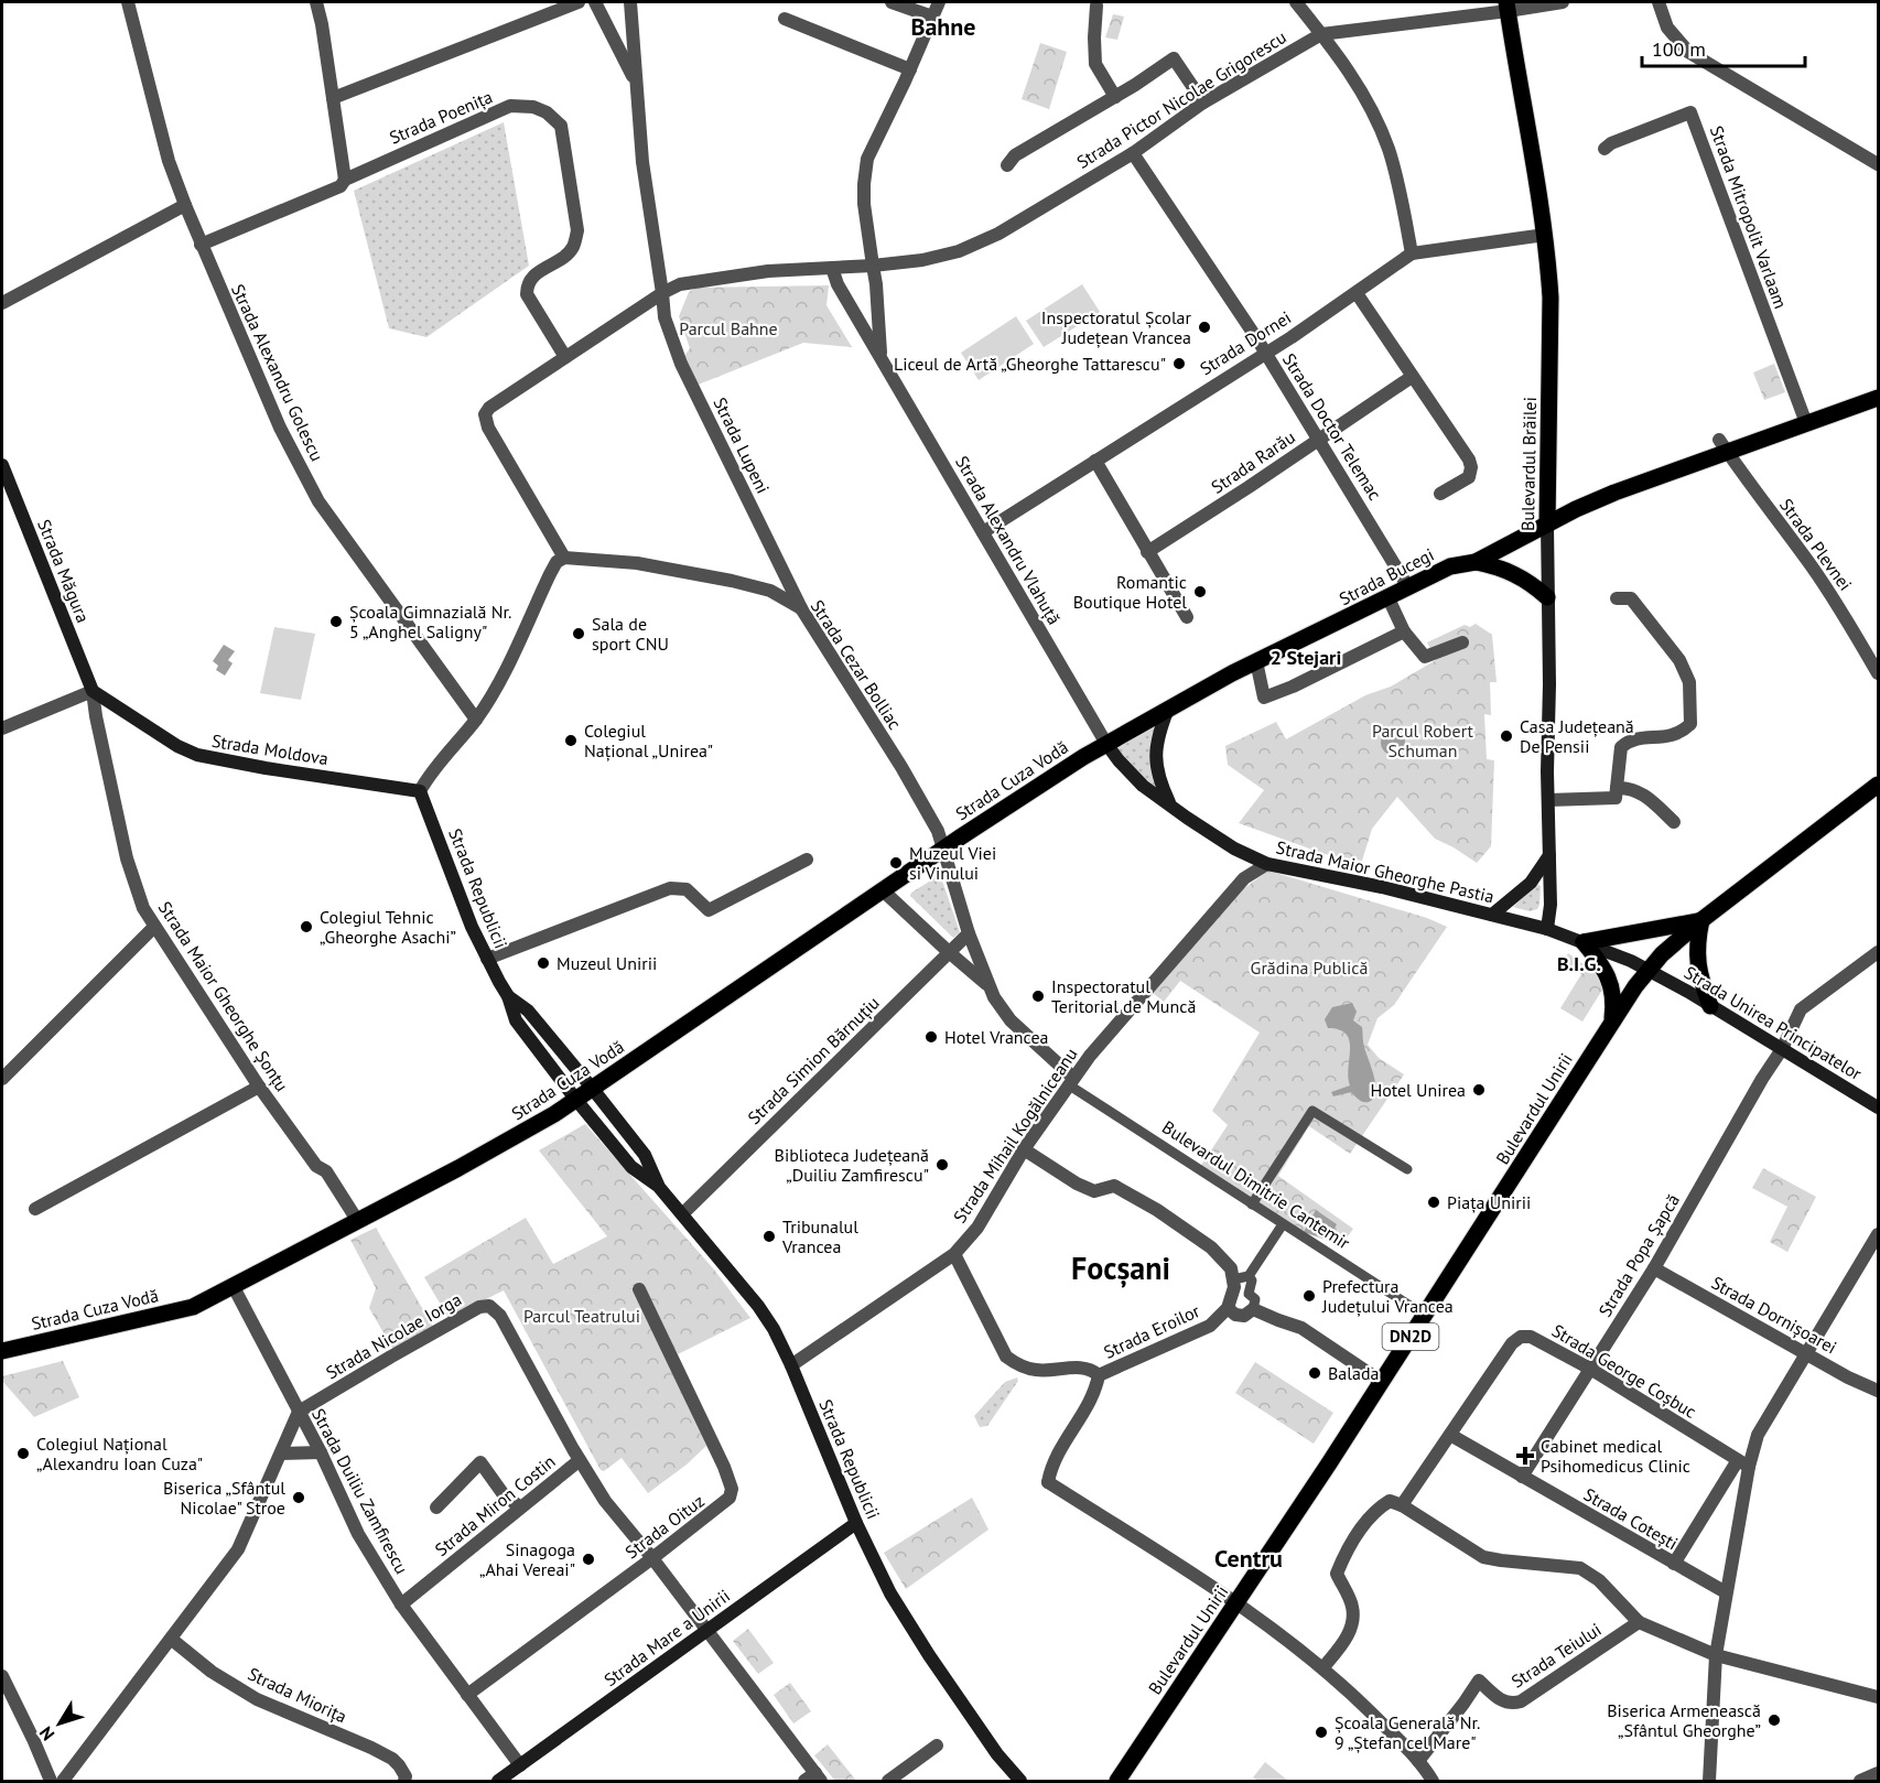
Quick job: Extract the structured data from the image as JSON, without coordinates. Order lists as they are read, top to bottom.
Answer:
{
  "streets": {
    "main road": [
      "Bulevardul Brăilei",
      "Strada Măgura",
      "Strada Bucegi",
      "Strada Moldova",
      "Strada Cuza Vodă",
      "Strada Maior Gheorghe Pastia",
      "Strada Republicii",
      "Strada Unirea Principatelor",
      "Bulevardul Unirii",
      "DN2D",
      "Strada Mare a Unirii"
    ],
    "street": [
      "Strada Pictor Nicolae Grigorescu",
      "Strada Poenița",
      "Strada Mitropolit Varlaam",
      "Strada Dornei",
      "Strada Alexandru Golescu",
      "Strada Doctor Telemac",
      "Strada Lupeni",
      "Strada Rarău",
      "Strada Alexandru Vlahuță",
      "Strada Plevnei",
      "Strada Cezar Bolliac",
      "Strada Maior Gheorghe Șonțu",
      "Strada Simion Bărnuțiu",
      "Strada Mihail Kogălniceanu",
      "Bulevardul Dimitrie Cantemir",
      "Strada Popa Șapcă",
      "Strada Dornișoarei",
      "Strada Eroilor",
      "Strada Nicolae Iorga",
      "Strada George Coșbuc",
      "Strada Duiliu Zamfirescu",
      "Strada Miron Costin",
      "Strada Cotești",
      "Strada Oituz",
      "Strada Teiului",
      "Strada Miorița"
    ]
  },
  "crossings": [
    ["Strada Pictor Nicolae Grigorescu", "Strada Doctor Telemac"],
    ["Strada Pictor Nicolae Grigorescu", "Bulevardul Brăilei"],
    ["Strada Pictor Nicolae Grigorescu", "Strada Alexandru Vlahuță"],
    ["Strada Poenița", "Strada Alexandru Golescu"],
    ["Strada Mitropolit Varlaam", "Strada Bucegi"],
    ["Strada Dornei", "Strada Doctor Telemac"],
    ["Strada Dornei", "Bulevardul Brăilei"],
    ["Strada Dornei", "Strada Alexandru Vlahuță"],
    ["Strada Doctor Telemac", "Strada Rarău"],
    ["Strada Doctor Telemac", "Strada Bucegi"],
    ["Strada Lupeni", "Strada Cezar Bolliac"],
    ["Bulevardul Brăilei", "Strada Bucegi"],
    ["Bulevardul Brăilei", "Strada Maior Gheorghe Pastia"],
    ["Strada Alexandru Vlahuță", "Strada Bucegi"],
    ["Strada Alexandru Vlahuță", "Strada Cuza Vodă"],
    ["Strada Alexandru Vlahuță", "Strada Maior Gheorghe Pastia"],
    ["Strada Plevnei", "Strada Bucegi"],
    ["Strada Măgura", "Strada Moldova"],
    ["Strada Măgura", "Strada Maior Gheorghe Șonțu"],
    ["Strada Bucegi", "Strada Cuza Vodă"],
    ["Strada Bucegi", "Strada Maior Gheorghe Pastia"],
    ["Strada Cezar Bolliac", "Strada Cuza Vodă"],
    ["Strada Cezar Bolliac", "Bulevardul Dimitrie Cantemir"],
    ["Strada Moldova", "Strada Republicii"],
    ["Strada Moldova", "Strada Maior Gheorghe Șonțu"],
    ["Strada Cuza Vodă", "Strada Maior Gheorghe Pastia"],
    ["Strada Cuza Vodă", "Strada Republicii"],
    ["Strada Cuza Vodă", "Strada Maior Gheorghe Șonțu"],
    ["Strada Cuza Vodă", "Bulevardul Dimitrie Cantemir"],
    ["Strada Cuza Vodă", "Strada Duiliu Zamfirescu"],
    ["Strada Maior Gheorghe Pastia", "Strada Unirea Principatelor"],
    ["Strada Maior Gheorghe Pastia", "Bulevardul Unirii"],
    ["Strada Maior Gheorghe Pastia", "Strada Mihail Kogălniceanu"],
    ["Strada Republicii", "Strada Simion Bărnuțiu"],
    ["Strada Republicii", "Strada Mihail Kogălniceanu"],
    ["Strada Republicii", "Strada Mare a Unirii"],
    ["Strada Unirea Principatelor", "Bulevardul Unirii"],
    ["Strada Unirea Principatelor", "Strada Popa Șapcă"],
    ["Strada Simion Bărnuțiu", "Bulevardul Dimitrie Cantemir"],
    ["Bulevardul Unirii", "Bulevardul Dimitrie Cantemir"],
    ["Bulevardul Unirii", "Strada Eroilor"],
    ["Strada Mihail Kogălniceanu", "Bulevardul Dimitrie Cantemir"],
    ["Strada Mihail Kogălniceanu", "Strada Eroilor"],
    ["Strada Popa Șapcă", "Strada Dornișoarei"],
    ["Strada Popa Șapcă", "Strada George Coșbuc"],
    ["Strada Popa Șapcă", "Strada Cotești"],
    ["Strada Nicolae Iorga", "Strada Duiliu Zamfirescu"],
    ["Strada Nicolae Iorga", "Strada Miron Costin"],
    ["Strada George Coșbuc", "Strada Cotești"],
    ["Strada Duiliu Zamfirescu", "Strada Miron Costin"],
    ["Strada Duiliu Zamfirescu", "Strada Oituz"],
    ["Strada Duiliu Zamfirescu", "Strada Mare a Unirii"]
  ],
  "districts": [
    "Bahne",
    "2 Stejari",
    "B.I.G.",
    "Focșani",
    "Centru"
  ],
  "parks": [
    "Parcul Bahne",
    "Parcul Robert Schuman",
    "Grădina Publică",
    "Parcul Teatrului"
  ],
  "places": {
    "other": [
      "Inspectoratul Școlar Județean Vrancea",
      "Liceul de Artă „Gheorghe Tattarescu\"",
      "Romantic Boutique Hotel",
      "Școala Gimnazială Nr. 5 „Anghel Saligny\"",
      "Sala de sport CNU",
      "Casa Județeană De Pensii",
      "Colegiul Național „Unirea\"",
      "Muzeul Viei si Vinului",
      "Colegiul Tehnic „Gheorghe Asachi”",
      "Muzeul Unirii",
      "Inspectoratul Teritorial de Muncă",
      "Hotel Vrancea",
      "Hotel Unirea",
      "Biblioteca Județeană „Duiliu Zamfirescu\"",
      "Piața Unirii",
      "Tribunalul Vrancea",
      "Prefectura Județului Vrancea",
      "Balada",
      "Colegiul Național „Alexandru Ioan Cuza\"",
      "Biserica „Sfântul Nicolae\" Stroe",
      "Sinagoga „Ahai Vereai\"",
      "Biserica Armenească „Sfântul Gheorghe”",
      "Școala Generală Nr. 9 „Ștefan cel Mare\""
    ],
    "health": ["Cabinet medical Psihomedicus Clinic"]
  },
  "scale_bar": "100 m",
  "north": "bottom left"
}
